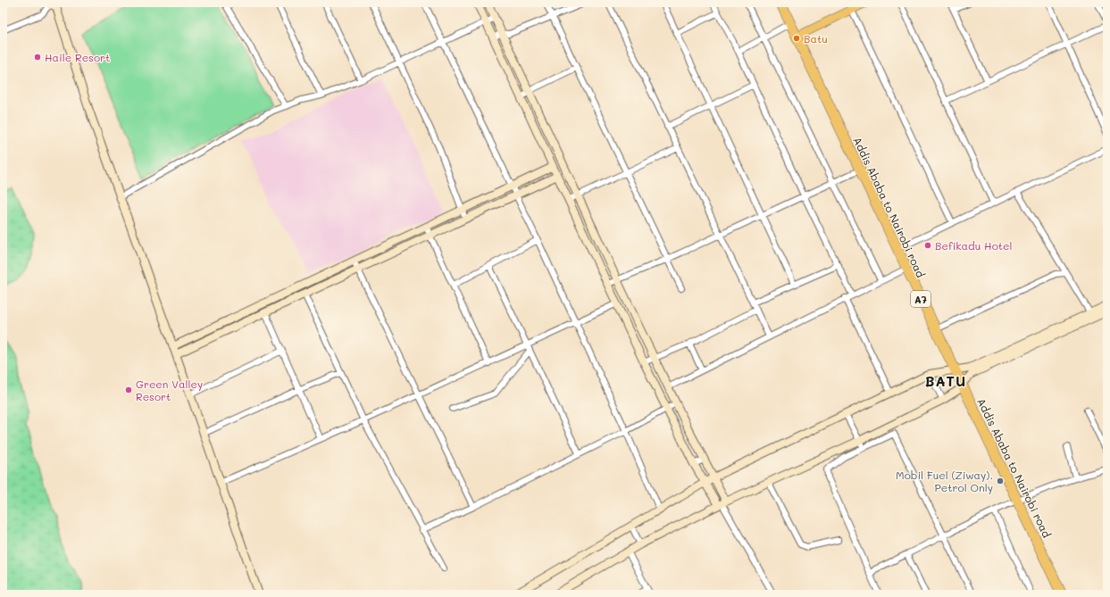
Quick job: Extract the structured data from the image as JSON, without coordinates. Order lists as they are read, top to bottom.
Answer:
{
  "streets": {
    "highway": ["Addis Ababa to Nairobi road", "A7"]
  },
  "districts": ["BATU"],
  "places": [
    "Batu",
    "Haile Resort",
    "Befikadu Hotel",
    "Green Valley Resort",
    "Mobil Fuel (Ziway). Petrol Only"
  ]
}
